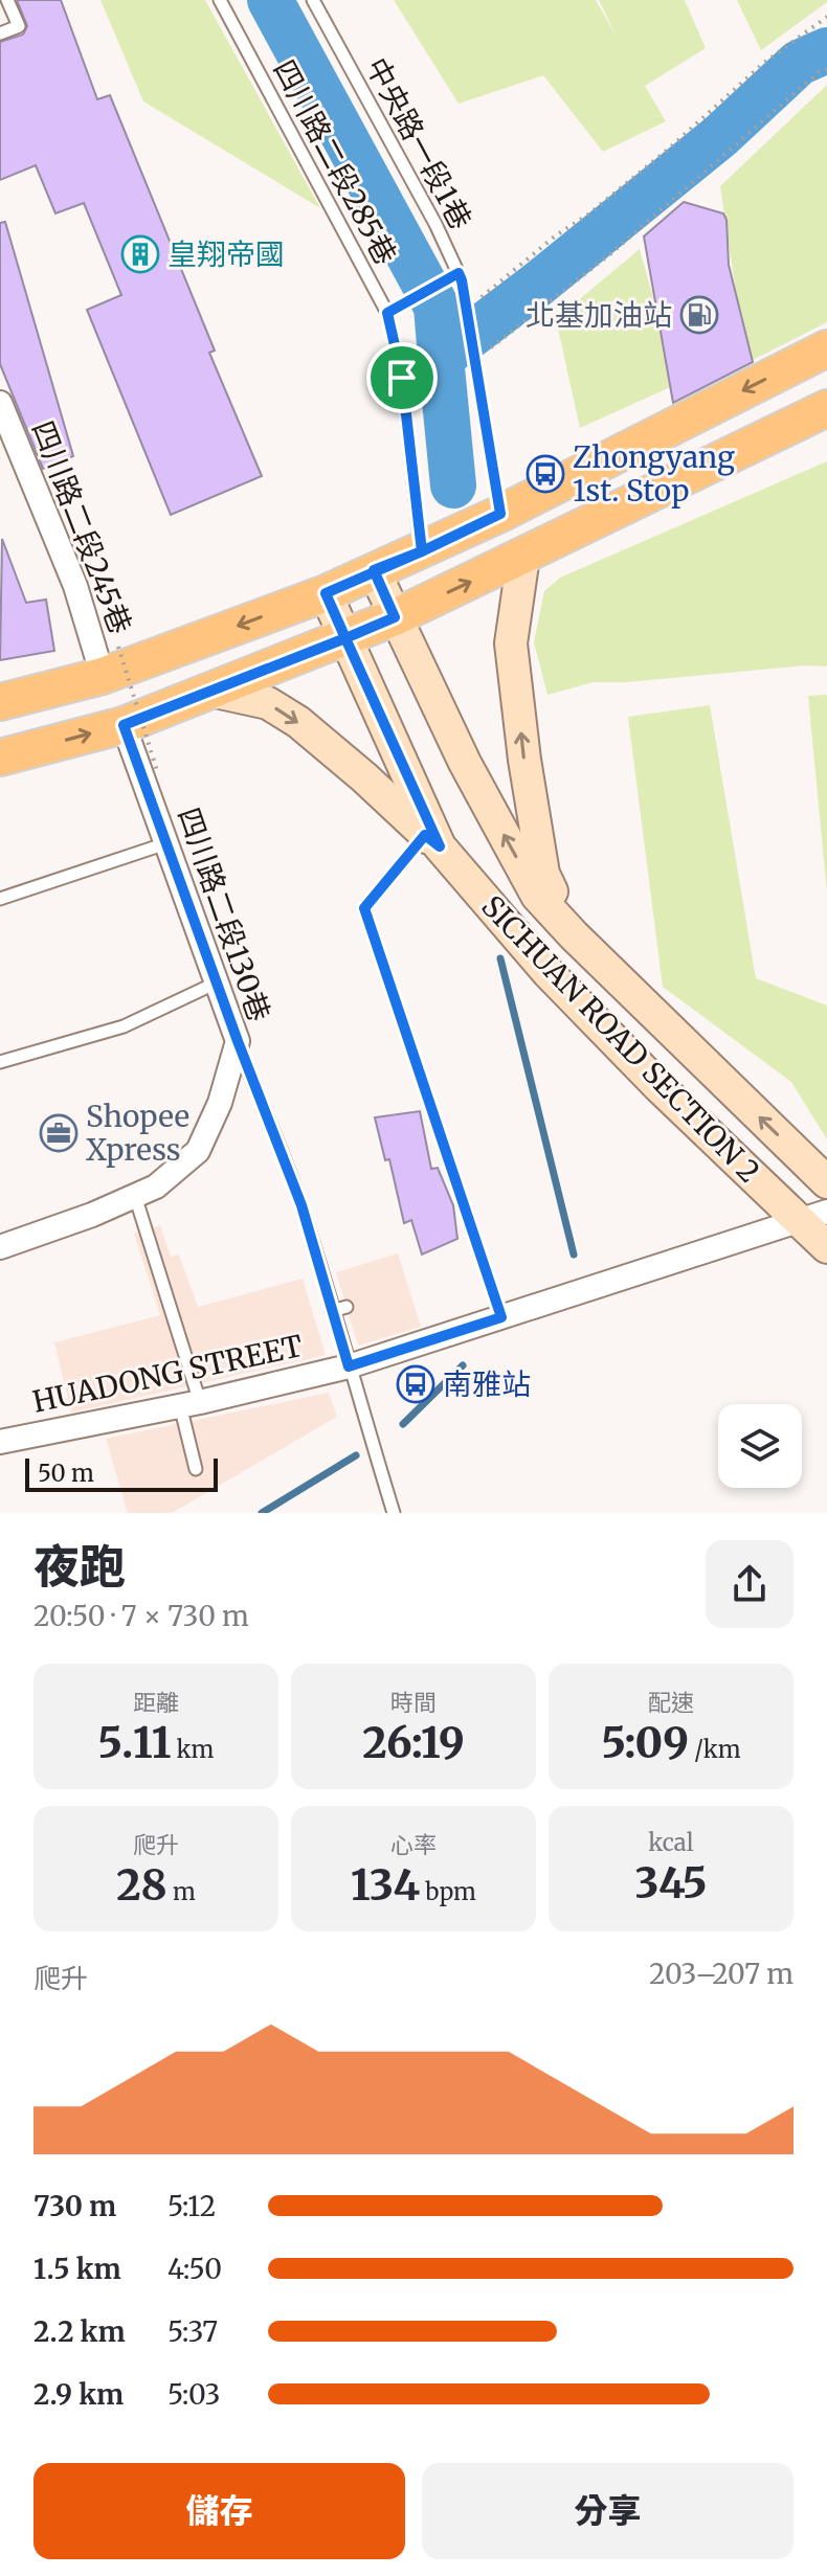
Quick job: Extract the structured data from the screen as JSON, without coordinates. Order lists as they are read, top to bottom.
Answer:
{
  "streets": {
    "main road": ["SICHUAN ROAD SECTION 2"],
    "street": ["四川路二段245巷", "四川路二段130巷", "HUADONG STREET"],
    "lane": ["中央路一段1巷", "四川路二段285巷"]
  },
  "crossings": [
    ["SICHUAN ROAD SECTION 2", "HUADONG STREET"]
  ],
  "places": {
    "building": ["皇翔帝國"],
    "fuel station": ["北基加油站"],
    "bus stop": ["Zhongyang 1st. Stop", "南雅站"],
    "office": ["Shopee Xpress"]
  },
  "scale_bar": "50 m",
  "page": {
    "scale": "50 m",
    "heading": ["夜跑", "20:50 · 7 × 730 m"],
    "stats": [
      ["距離", "5.11 km"],
      ["時間", "26:19"],
      ["配速", "5:09 /km"],
      ["爬升", "28 m"],
      ["心率", "134 bpm"],
      ["kcal", "345"]
    ],
    "chart": ["爬升", "203–207 m"],
    "list": [
      {
        "name": "730 m",
        "note": "5:12"
      },
      {
        "name": "1.5 km",
        "note": "4:50"
      },
      {
        "name": "2.2 km",
        "note": "5:37"
      },
      {
        "name": "2.9 km",
        "note": "5:03"
      }
    ],
    "buttons": ["儲存", "分享"]
  }
}
